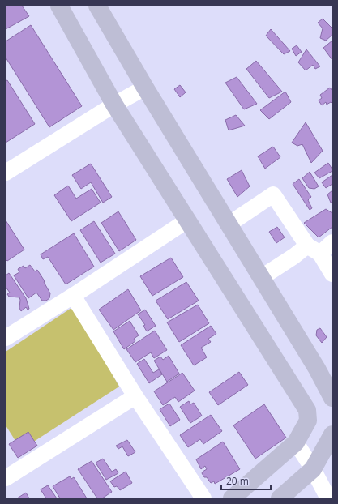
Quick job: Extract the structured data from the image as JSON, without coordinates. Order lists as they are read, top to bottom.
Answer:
{
  "scale_bar": "20 m"
}
